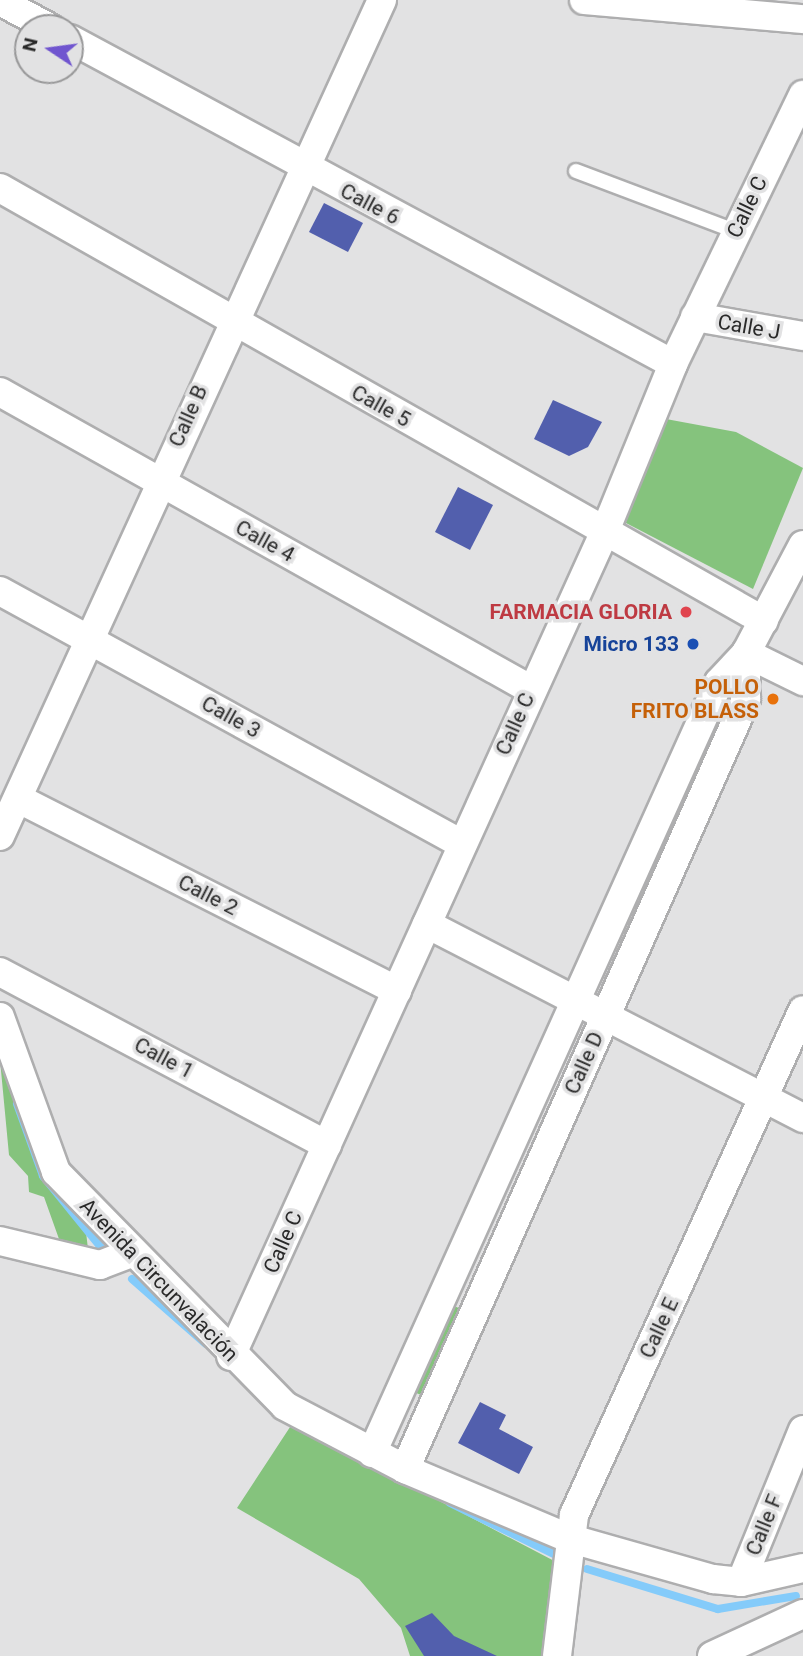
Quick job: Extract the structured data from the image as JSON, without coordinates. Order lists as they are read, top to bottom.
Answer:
{
  "streets": {
    "street": [
      "Calle 6",
      "Calle C",
      "Calle J",
      "Calle 5",
      "Calle B",
      "Calle 4",
      "Calle 3",
      "Calle 2",
      "Calle 1",
      "Calle D",
      "Avenida Circunvalación",
      "Calle E",
      "Calle F"
    ]
  },
  "crossings": [
    ["Calle 6", "Calle C"],
    ["Calle 6", "Calle B"],
    ["Calle C", "Calle J"],
    ["Calle C", "Calle 5"],
    ["Calle C", "Calle 4"],
    ["Calle C", "Calle 3"],
    ["Calle C", "Calle 2"],
    ["Calle C", "Calle 1"],
    ["Calle C", "Avenida Circunvalación"],
    ["Calle 5", "Calle B"],
    ["Calle 5", "Calle D"],
    ["Calle B", "Calle 4"],
    ["Calle B", "Calle 3"],
    ["Calle B", "Calle 2"],
    ["Calle D", "Avenida Circunvalación"],
    ["Avenida Circunvalación", "Calle E"],
    ["Avenida Circunvalación", "Calle F"]
  ],
  "places": ["FARMACIA GLORIA", "Micro 133", "POLLO FRITO BLASS"],
  "north": "left"
}
